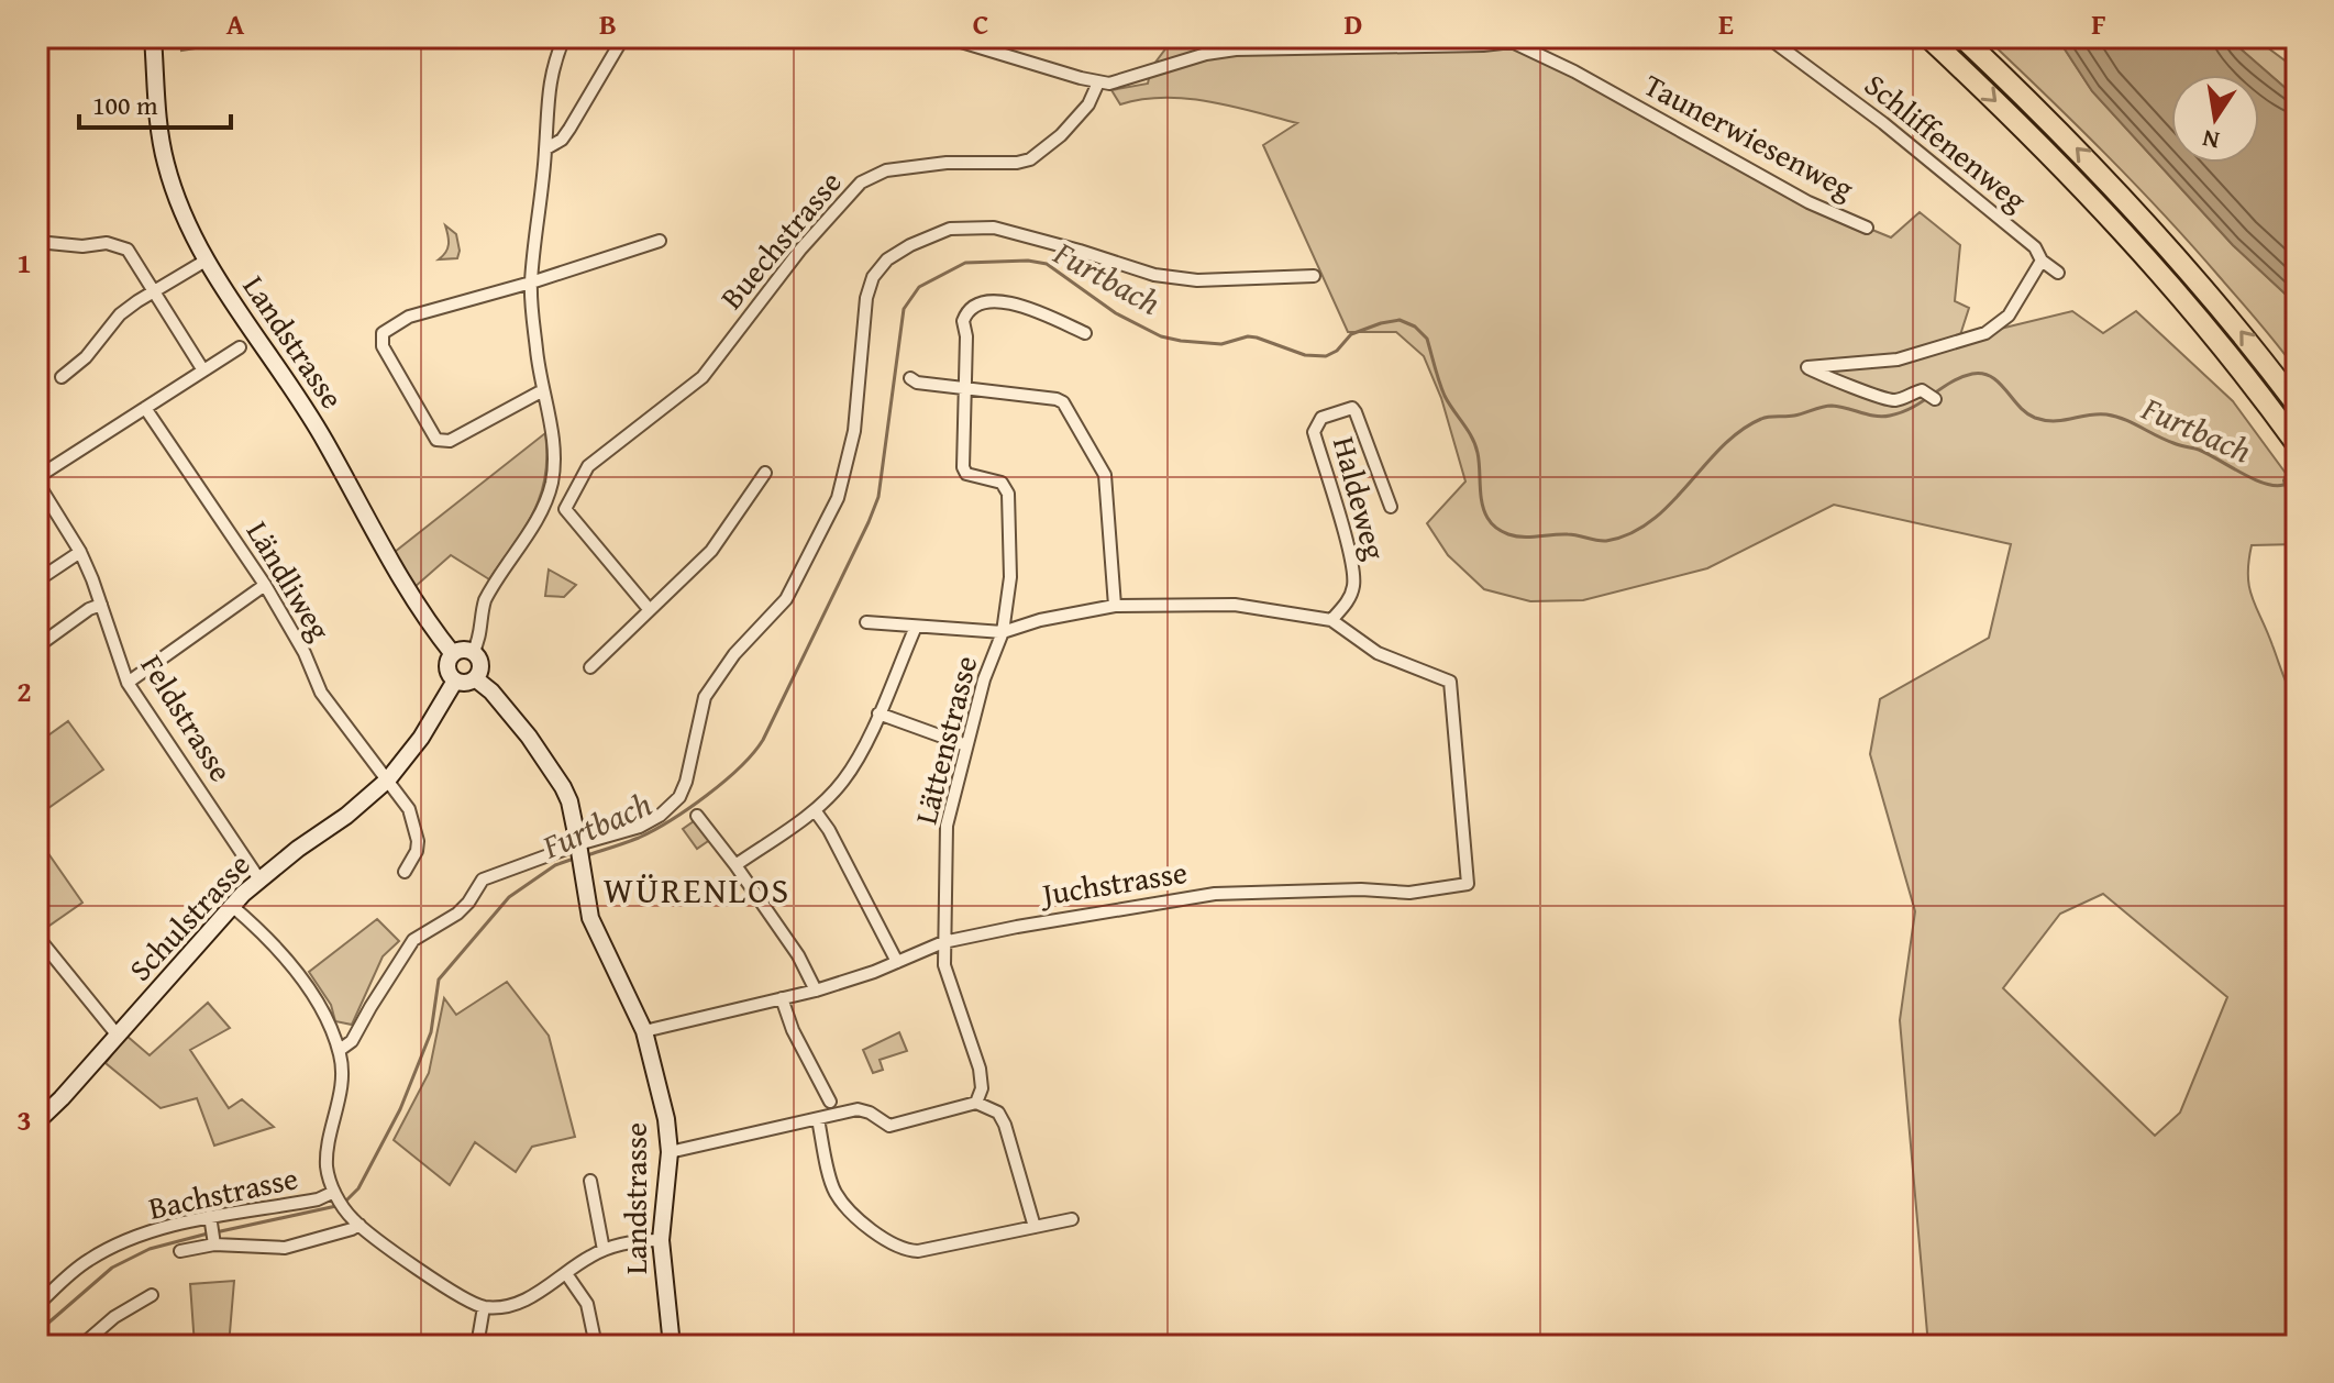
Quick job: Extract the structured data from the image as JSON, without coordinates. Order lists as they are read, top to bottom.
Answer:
{
  "streets": {
    "main road": ["Landstrasse", "Schulstrasse"],
    "street": [
      "Taunerwiesenweg",
      "Schliffenenweg",
      "Buechstrasse",
      "Haldeweg",
      "Ländliweg",
      "Feldstrasse",
      "Lättenstrasse",
      "Juchstrasse",
      "Bachstrasse"
    ]
  },
  "crossings": [
    ["Landstrasse", "Juchstrasse"],
    ["Landstrasse", "Schulstrasse"],
    ["Haldeweg", "Lättenstrasse"],
    ["Ländliweg", "Schulstrasse"],
    ["Feldstrasse", "Schulstrasse"],
    ["Lättenstrasse", "Juchstrasse"]
  ],
  "districts": ["WÜRENLOS"],
  "water": ["Furtbach"],
  "scale_bar": "100 m",
  "north": "bottom",
  "grid": {
    "columns": [
      "A",
      "B",
      "C",
      "D",
      "E",
      "F"
    ],
    "rows": ["1", "2", "3"]
  }
}
